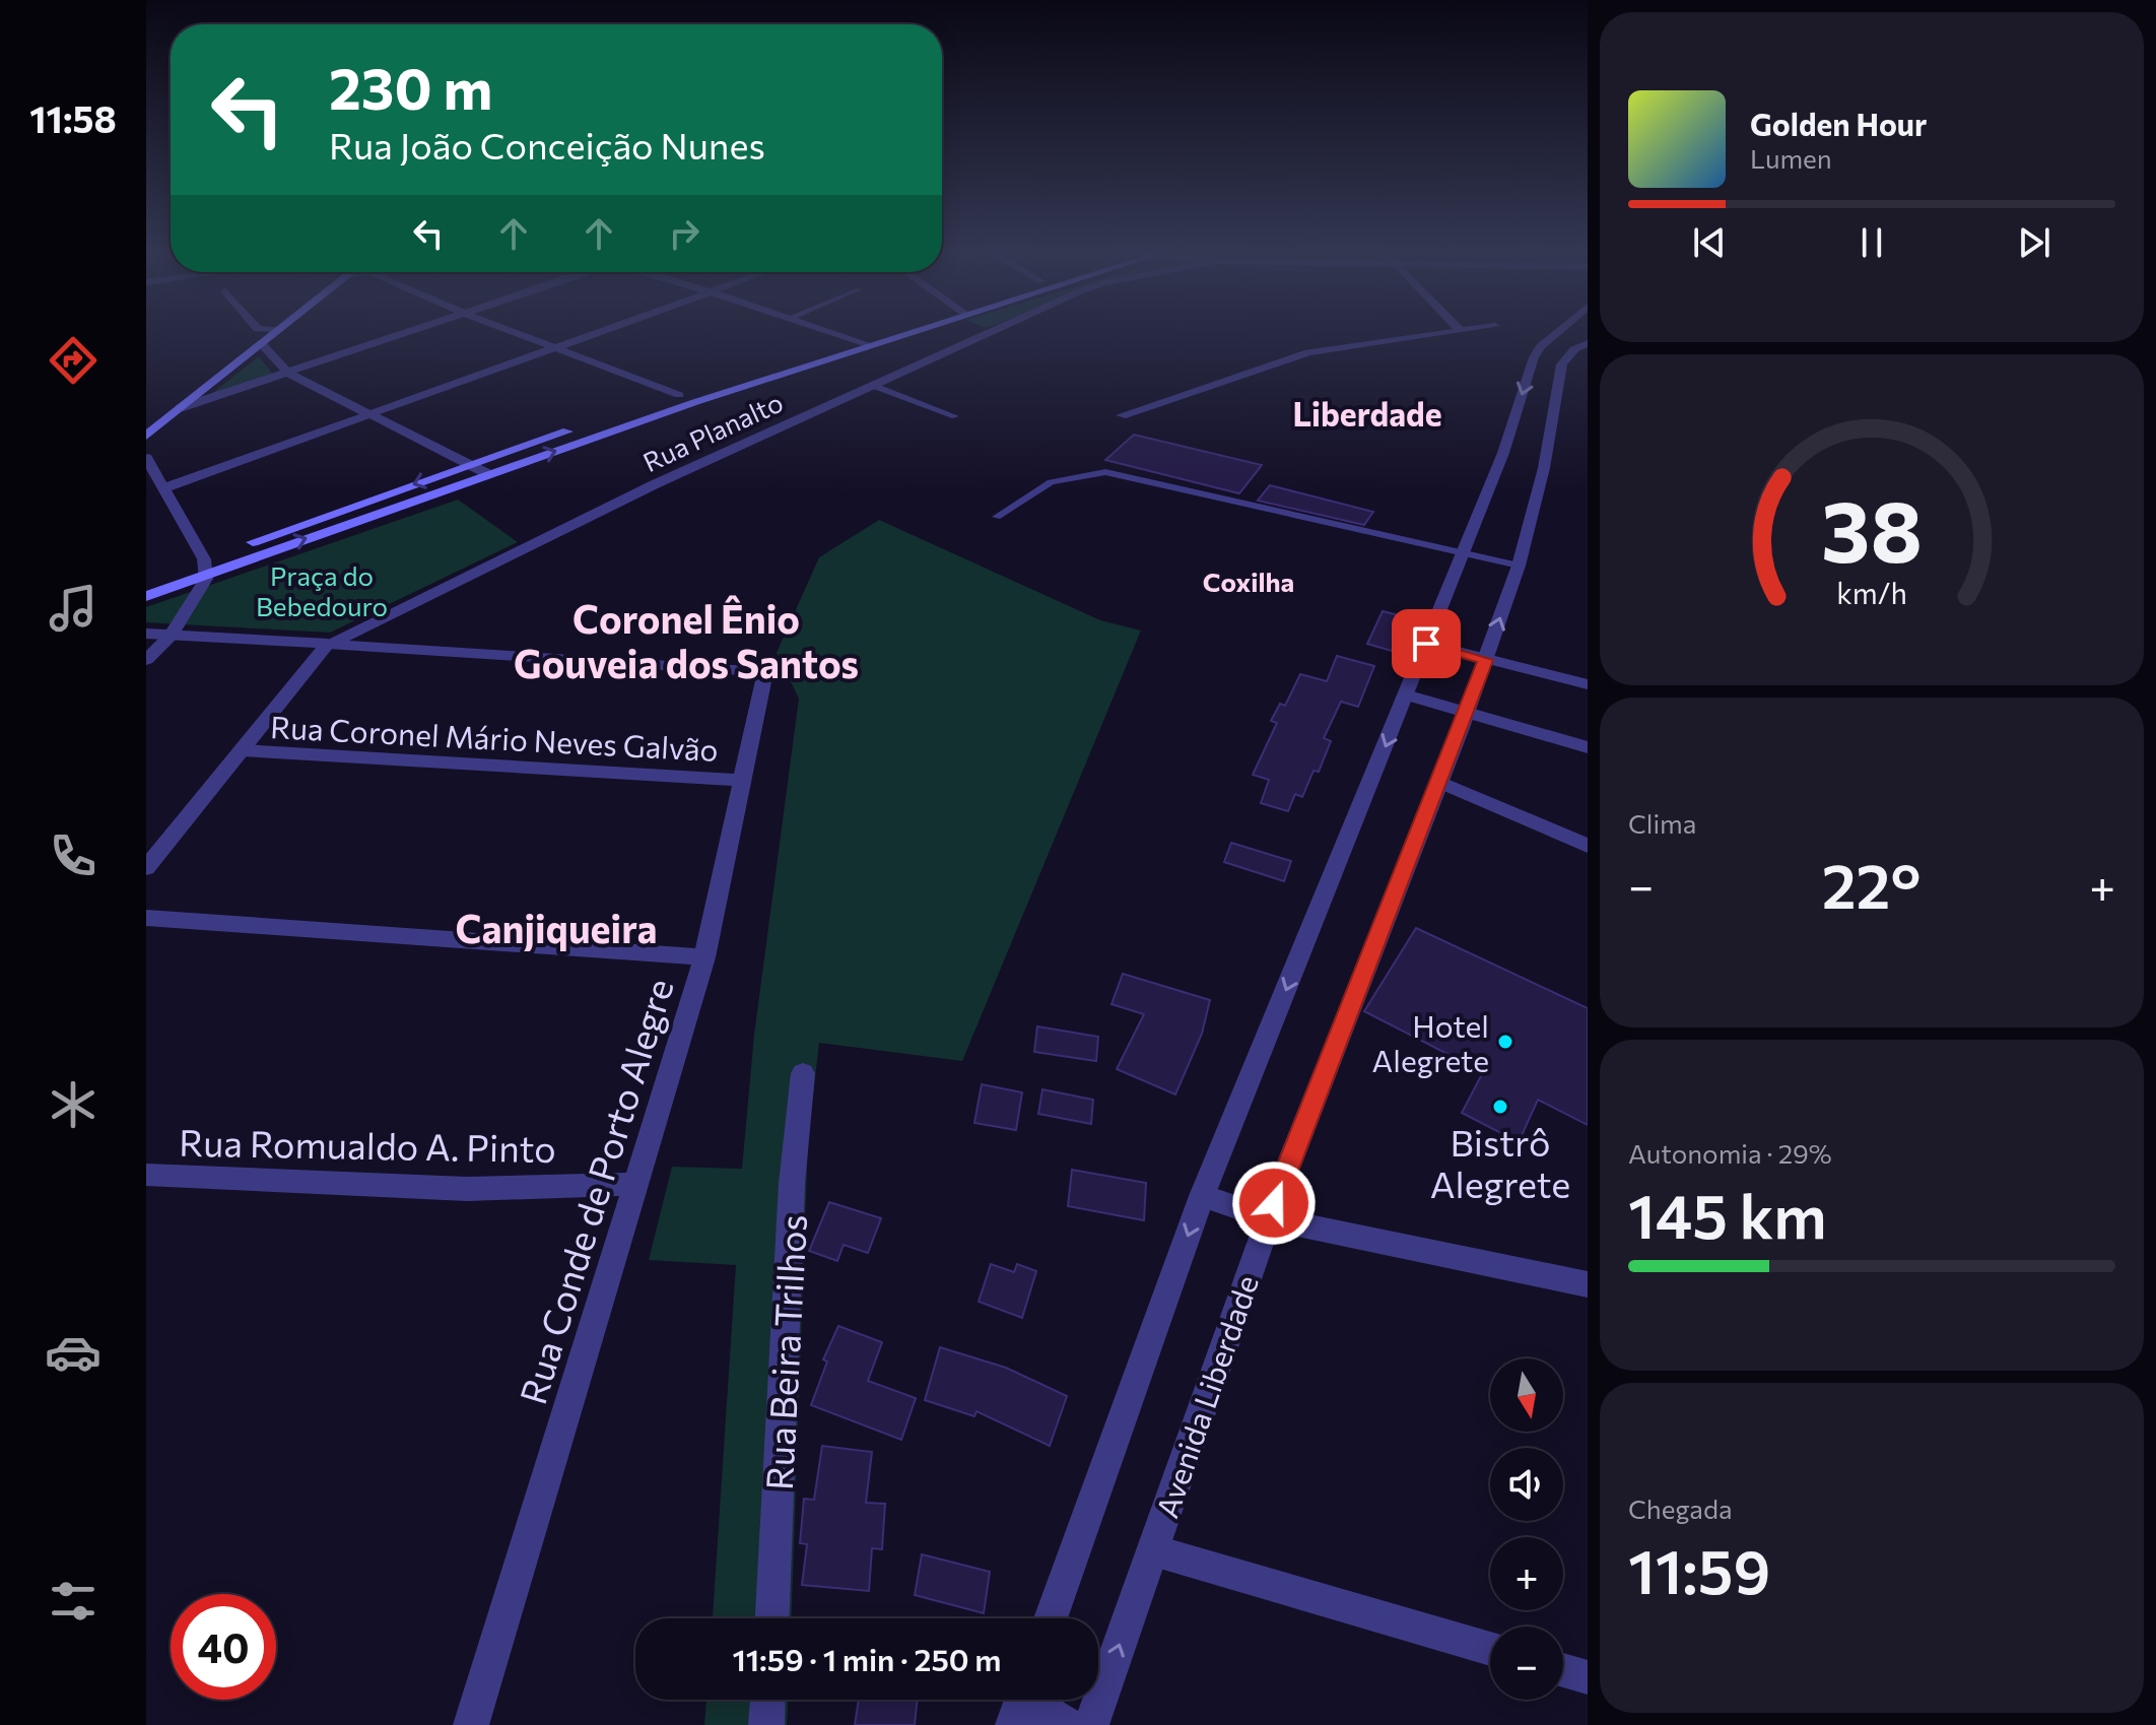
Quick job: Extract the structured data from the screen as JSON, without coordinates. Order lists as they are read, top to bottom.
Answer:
{
  "streets": {
    "street": [
      "Rua Planalto",
      "Rua Coronel Mário Neves Galvão",
      "Rua Romualdo A. Pinto",
      "Rua Conde de Porto Alegre",
      "Rua Beira Trilhos",
      "Avenida Liberdade"
    ]
  },
  "crossings": [
    ["Rua Planalto", "Rua Conde de Porto Alegre"],
    ["Rua Coronel Mário Neves Galvão", "Rua Conde de Porto Alegre"],
    ["Rua Romualdo A. Pinto", "Rua Conde de Porto Alegre"]
  ],
  "districts": [
    "Liberdade",
    "Coxilha",
    "Coronel Ênio Gouveia dos Santos",
    "Canjiqueira"
  ],
  "parks": ["Praça do Bebedouro"],
  "places": ["Hotel Alegrete", "Bistrô Alegrete"],
  "north": "bottom",
  "page": {
    "tabs": "11:58",
    "turn": ["230 m", "Rua João Conceição Nunes"],
    "song": ["Golden Hour", "Lumen"],
    "tile": [
      "Clima",
      ["Autonomia · 29%", "145 km"],
      ["Chegada", "11:59"]
    ],
    "heat": ["−", "22°", "+"],
    "map_buttons": ["+", "−"],
    "limit": "40",
    "trip": "11:59 · 1 min · 250 m",
    "gauge": ["38", "km/h"]
  }
}
